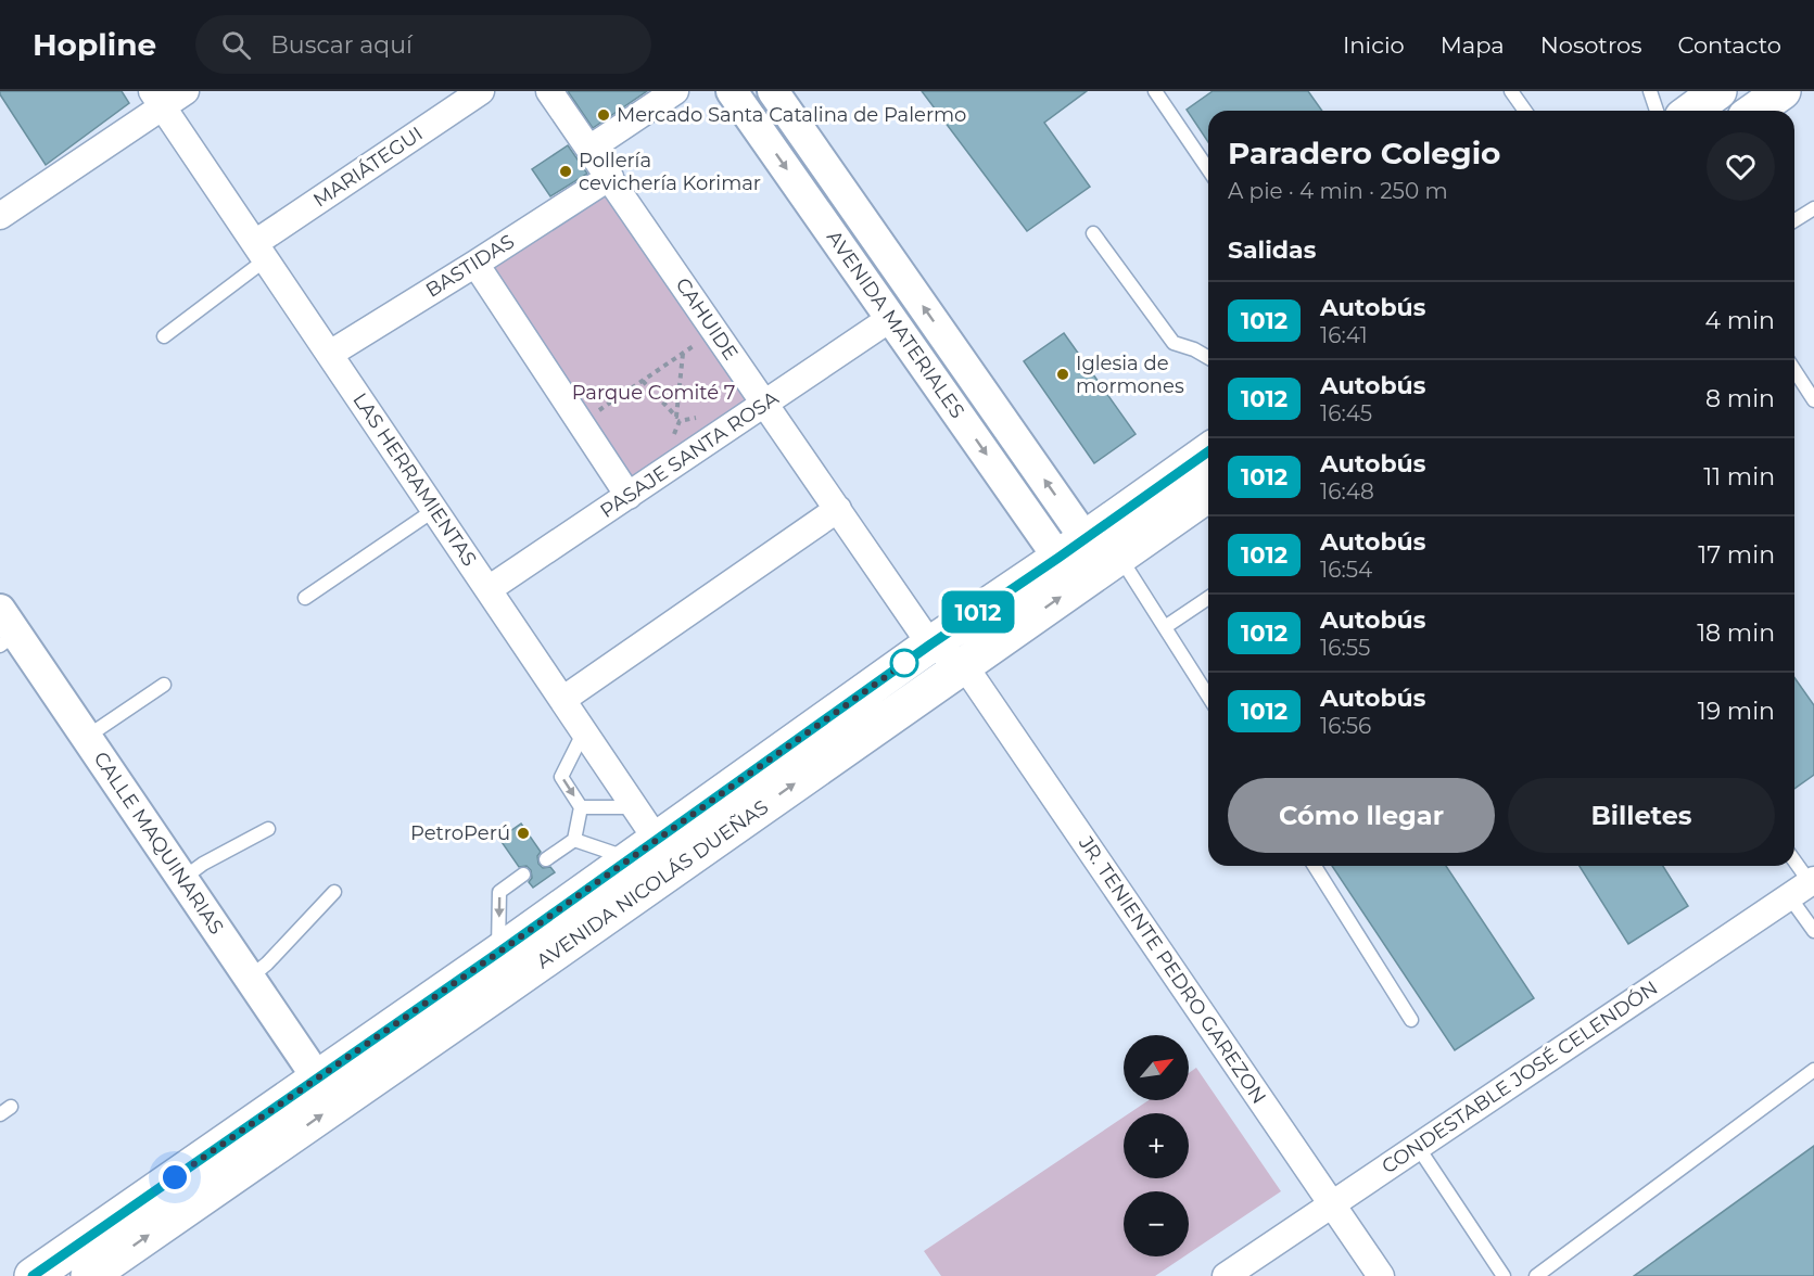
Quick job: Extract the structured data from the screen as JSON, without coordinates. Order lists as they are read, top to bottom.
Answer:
{
  "streets": {
    "main road": ["AVENIDA NICOLÁS DUEÑAS"],
    "street": [
      "MARIÁTEGUI",
      "BASTIDAS",
      "CAHUIDE",
      "AVENIDA MATERIALES",
      "PASAJE SANTA ROSA",
      "LAS HERRAMIENTAS",
      "CALLE MAQUINARIAS",
      "JR. TENIENTE PEDRO GAREZON",
      "CONDESTABLE JOSÉ CELENDÓN"
    ]
  },
  "crossings": [
    ["MARIÁTEGUI", "LAS HERRAMIENTAS"],
    ["BASTIDAS", "CAHUIDE"],
    ["BASTIDAS", "LAS HERRAMIENTAS"],
    ["CAHUIDE", "PASAJE SANTA ROSA"],
    ["CAHUIDE", "AVENIDA NICOLÁS DUEÑAS"],
    ["AVENIDA MATERIALES", "PASAJE SANTA ROSA"],
    ["AVENIDA MATERIALES", "AVENIDA NICOLÁS DUEÑAS"],
    ["PASAJE SANTA ROSA", "LAS HERRAMIENTAS"],
    ["LAS HERRAMIENTAS", "AVENIDA NICOLÁS DUEÑAS"],
    ["AVENIDA NICOLÁS DUEÑAS", "JR. TENIENTE PEDRO GAREZON"],
    ["JR. TENIENTE PEDRO GAREZON", "CONDESTABLE JOSÉ CELENDÓN"]
  ],
  "parks": ["Parque Comité 7"],
  "places": [
    "Mercado Santa Catalina de Palermo",
    "Pollería cevichería Korimar",
    "Iglesia de mormones",
    "PetroPerú"
  ],
  "lines": ["bus line 1012"],
  "north": "top right",
  "page": {
    "header": "Hopline",
    "search": "Buscar aquí",
    "nav": [
      "Inicio",
      "Mapa",
      "Nosotros",
      "Contacto"
    ],
    "on_map": "1012",
    "heading": [
      ["Paradero Colegio", "A pie · 4 min · 250 m"],
      "Salidas"
    ],
    "list": [
      {
        "mark": "1012",
        "name": "Autobús",
        "note": "16:41",
        "value": "4 min"
      },
      {
        "mark": "1012",
        "name": "Autobús",
        "note": "16:45",
        "value": "8 min"
      },
      {
        "mark": "1012",
        "name": "Autobús",
        "note": "16:48",
        "value": "11 min"
      },
      {
        "mark": "1012",
        "name": "Autobús",
        "note": "16:54",
        "value": "17 min"
      },
      {
        "mark": "1012",
        "name": "Autobús",
        "note": "16:55",
        "value": "18 min"
      },
      {
        "mark": "1012",
        "name": "Autobús",
        "note": "16:56",
        "value": "19 min"
      }
    ],
    "buttons": ["Cómo llegar", "Billetes"],
    "map_buttons": ["+", "−"]
  }
}
